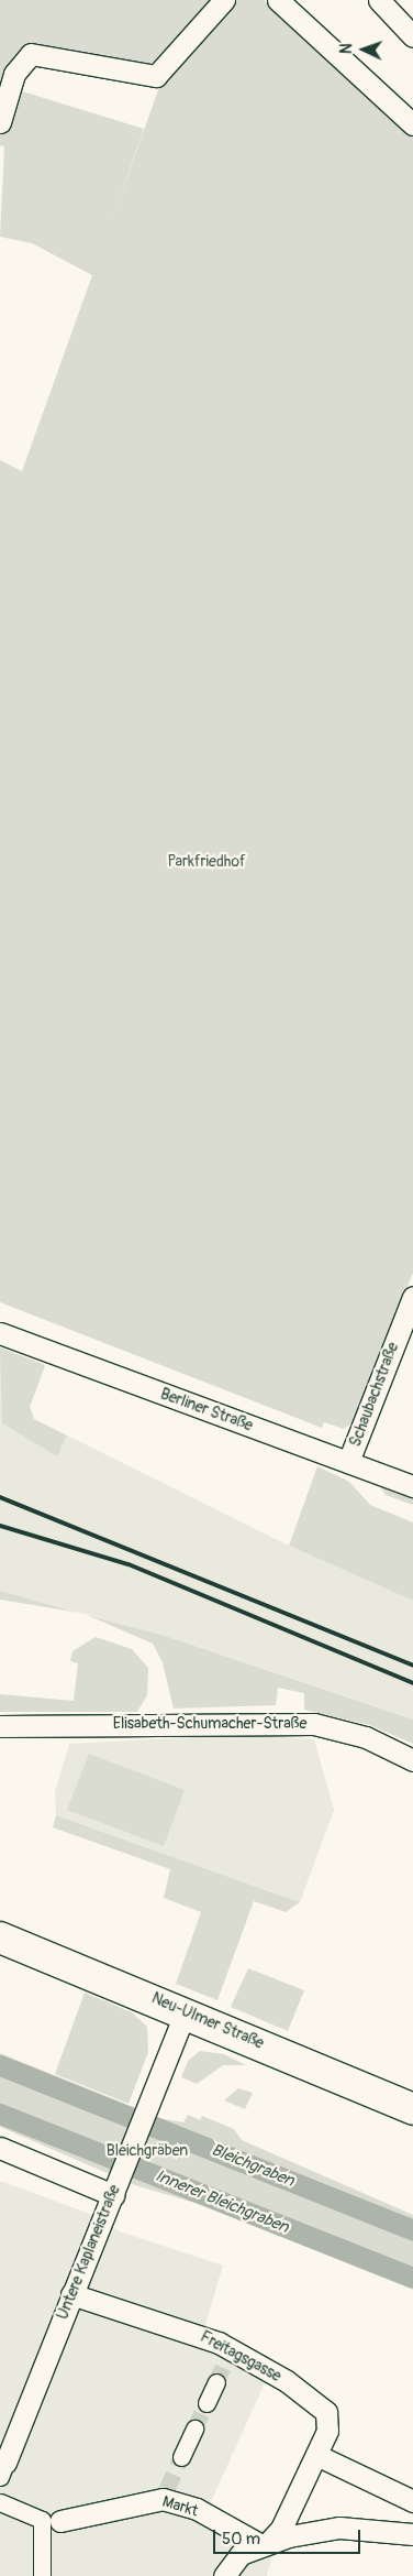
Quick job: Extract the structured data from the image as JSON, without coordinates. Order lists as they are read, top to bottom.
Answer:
{
  "streets": {
    "main road": ["Neu-Ulmer Straße"],
    "street": [
      "Schaubachstraße",
      "Berliner Straße",
      "Elisabeth-Schumacher-Straße",
      "Untere Kaplaneistraße",
      "Freitagsgasse",
      "Markt"
    ]
  },
  "crossings": [
    ["Schaubachstraße", "Berliner Straße"],
    ["Neu-Ulmer Straße", "Untere Kaplaneistraße"],
    ["Untere Kaplaneistraße", "Freitagsgasse"],
    ["Freitagsgasse", "Markt"]
  ],
  "water": ["Bleichgraben", "Innerer Bleichgraben"],
  "parks": ["Parkfriedhof", "Bleichgräben"],
  "scale_bar": "50 m",
  "north": "left"
}
